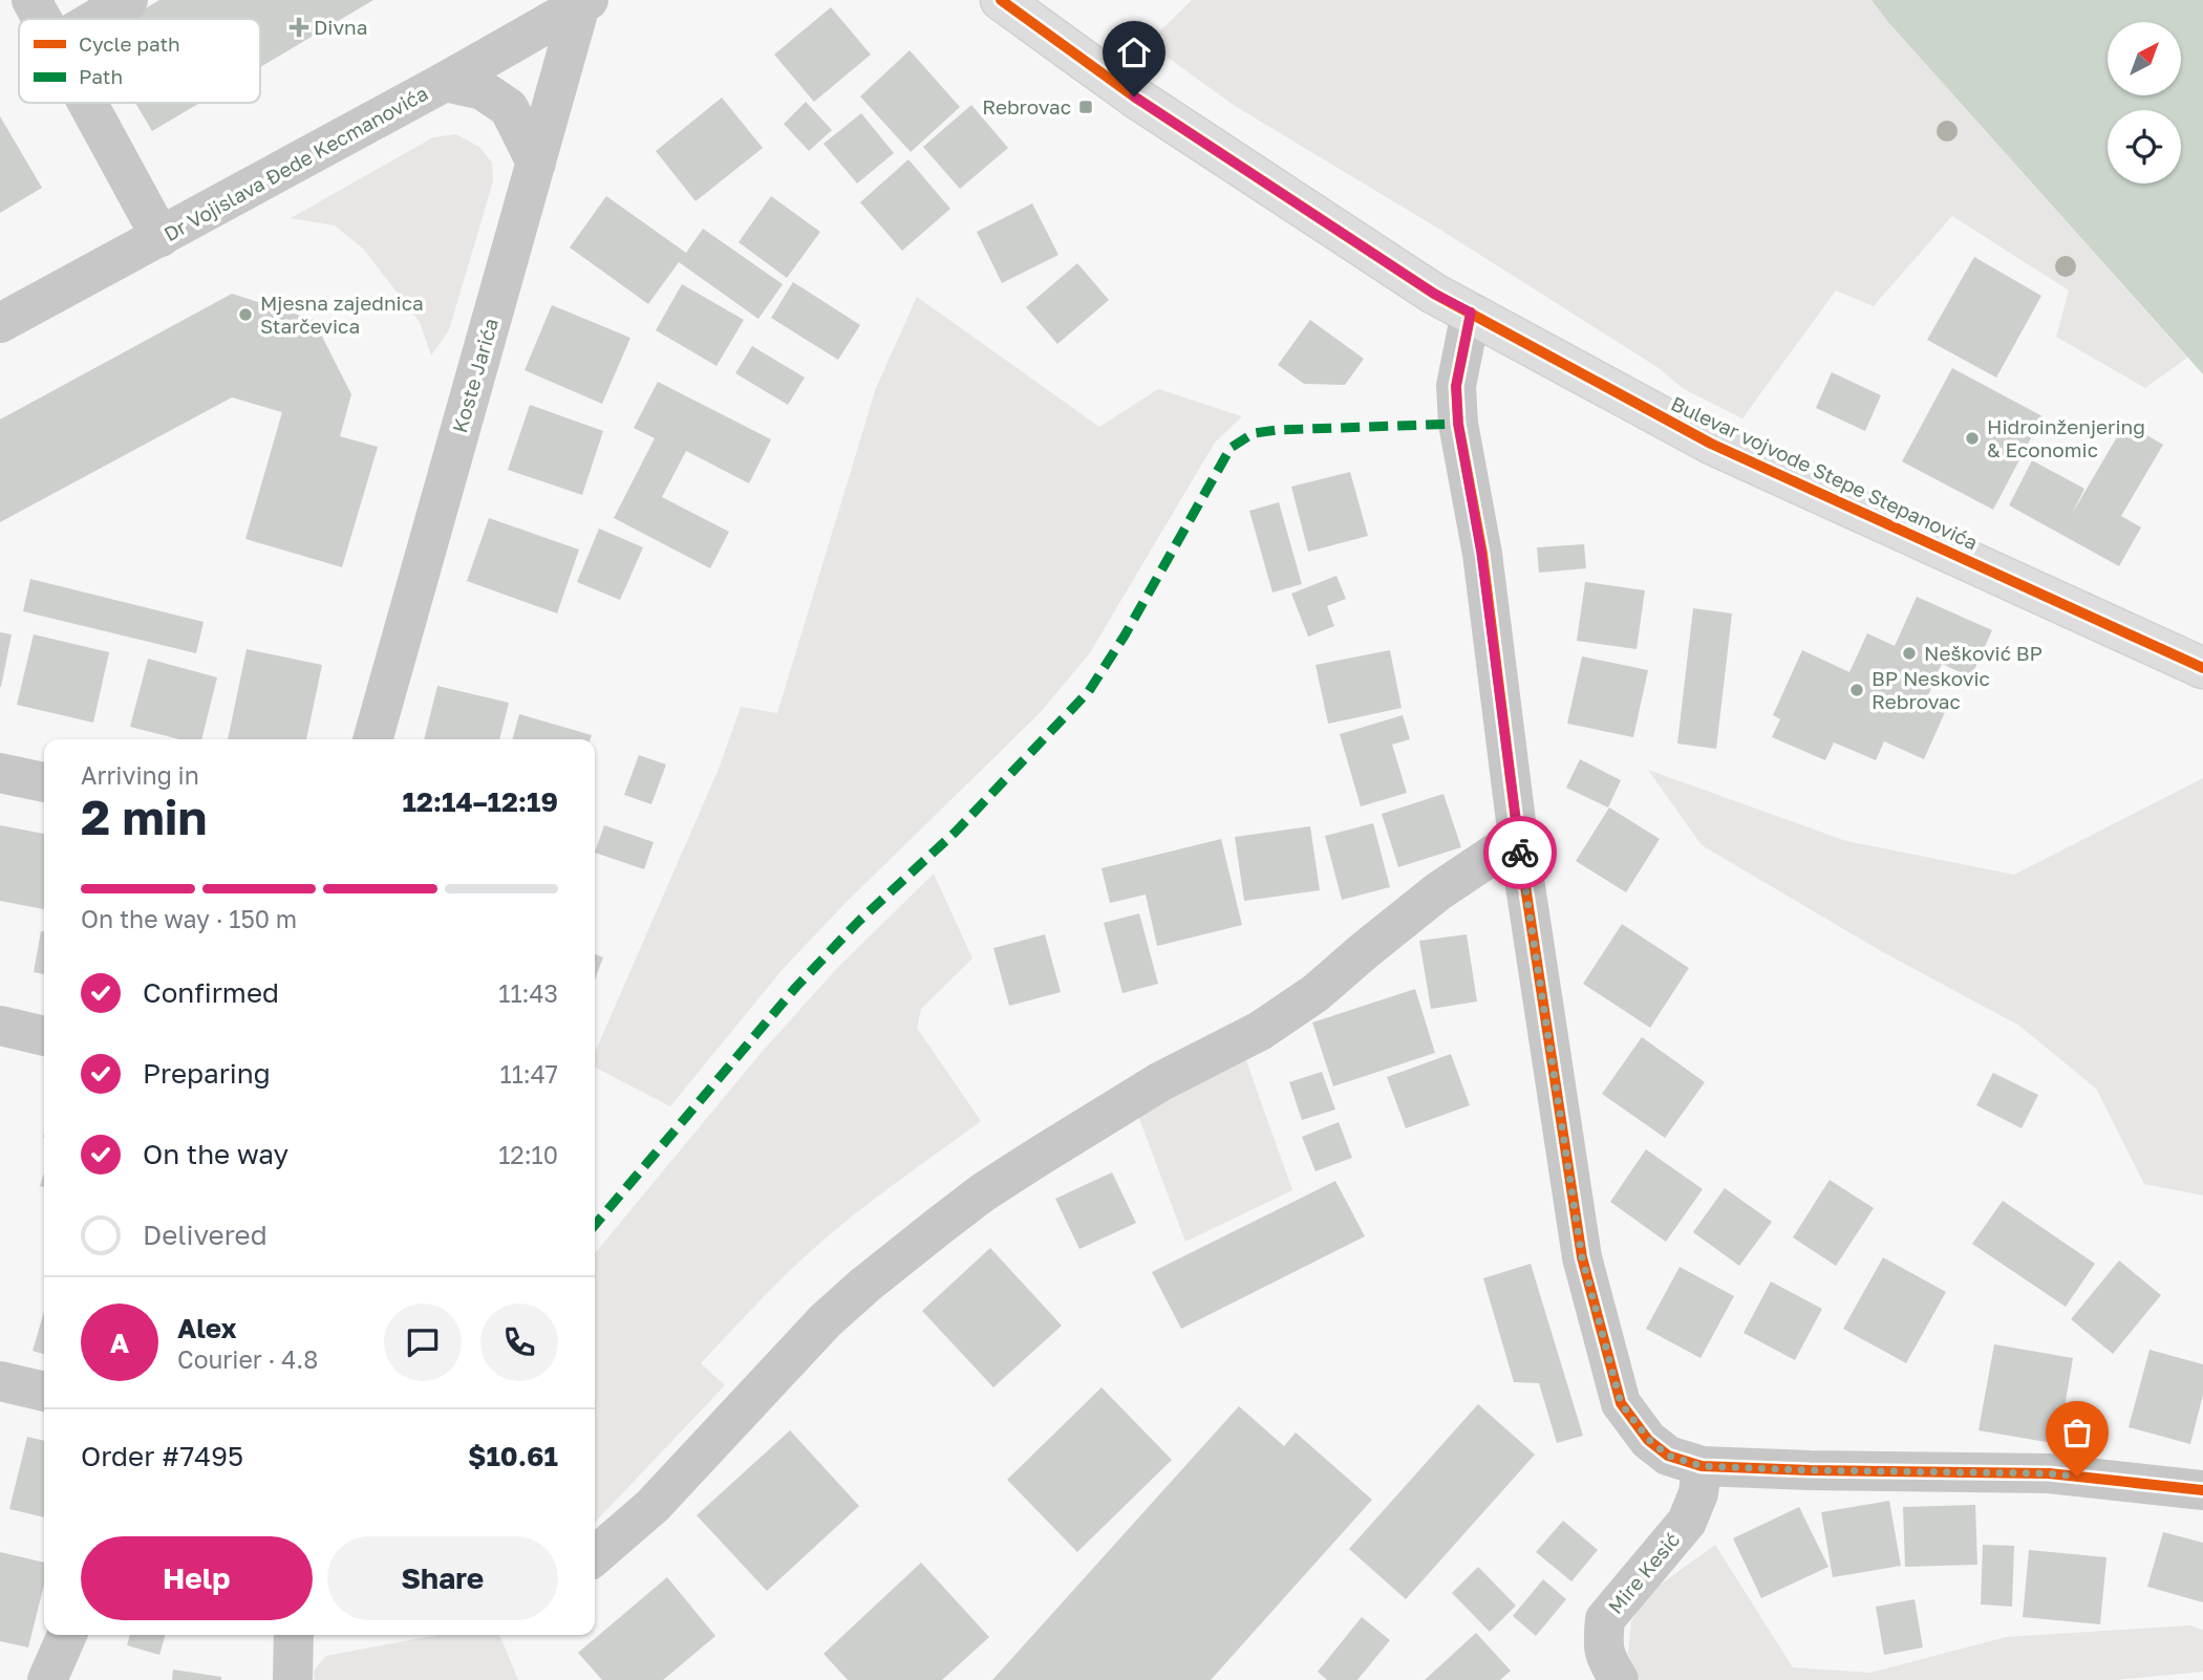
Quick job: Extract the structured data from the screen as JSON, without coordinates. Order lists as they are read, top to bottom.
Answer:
{
  "streets": {
    "main road": ["Bulevar vojvode Stepe Stepanovića"],
    "street": ["Dr Vojislava Đede Kecmanovića", "Koste Jarića", "Mire Kesić"]
  },
  "crossings": [
    ["Dr Vojislava Đede Kecmanovića", "Koste Jarića"]
  ],
  "places": {
    "health": ["Divna"],
    "transit": ["Rebrovac"],
    "other": [
      "Mjesna zajednica Starčevica",
      "Hidroinženjering & Economic",
      "Nešković BP",
      "BP Neskovic Rebrovac"
    ]
  },
  "legend": ["Cycle path", "Path"],
  "north": "top right",
  "page": {
    "heading": ["2 min", "Arriving in", "12:14–12:19"],
    "panel": [
      "Alex",
      "Courier · 4.8",
      "Order #7495",
      "$10.61"
    ],
    "bar": "On the way · 150 m",
    "list": [
      ["Confirmed", "11:43"],
      ["Preparing", "11:47"],
      ["On the way", "12:10"],
      "Delivered"
    ],
    "round": "A",
    "buttons": ["Help", "Share"]
  }
}
